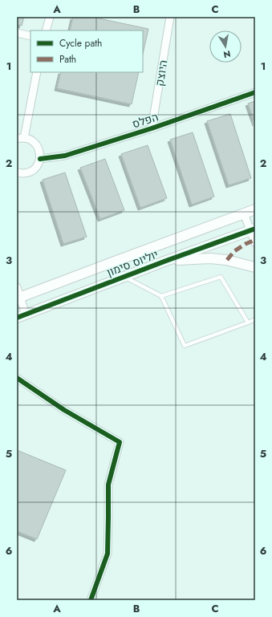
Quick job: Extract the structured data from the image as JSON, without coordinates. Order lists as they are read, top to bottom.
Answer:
{
  "streets": {
    "street": ["היוצק", "הפלס", "יוליוס סימון"]
  },
  "crossings": [
    ["היוצק", "הפלס"]
  ],
  "legend": ["Cycle path", "Path"],
  "north": "bottom",
  "grid": {
    "columns": ["A", "B", "C"],
    "rows": [
      "1",
      "2",
      "3",
      "4",
      "5",
      "6"
    ]
  }
}
